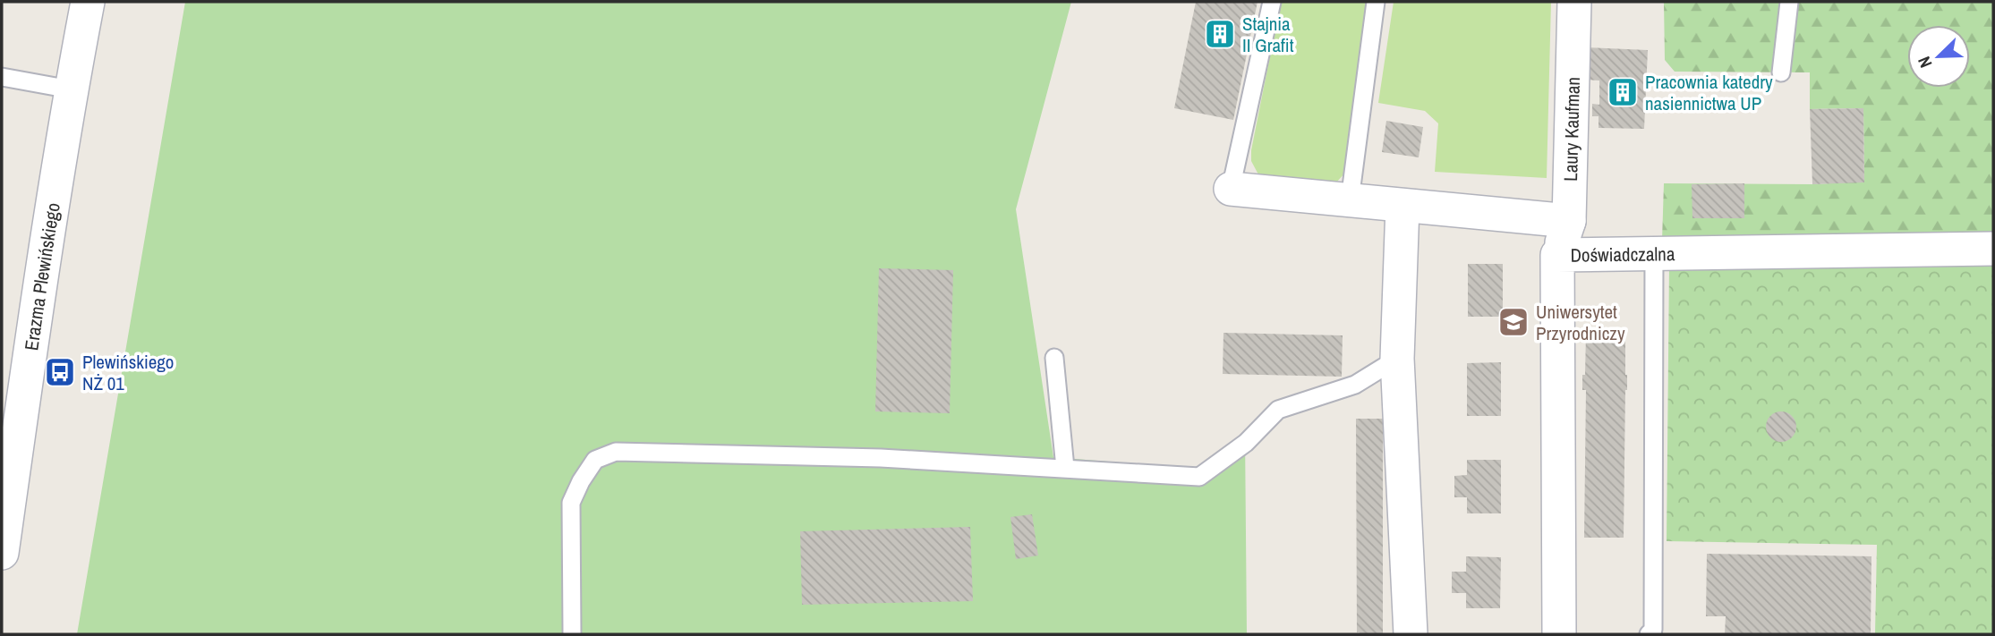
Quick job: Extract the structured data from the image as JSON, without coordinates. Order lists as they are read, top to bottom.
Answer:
{
  "streets": {
    "street": ["Laury Kaufman", "Doświadczalna", "Erazma Plewińskiego"]
  },
  "crossings": [
    ["Laury Kaufman", "Doświadczalna"]
  ],
  "places": {
    "building": ["Stajnia II Grafit", "Pracownia katedry nasiennictwa UP"],
    "school or university": ["Uniwersytet Przyrodniczy"],
    "bus stop": ["Plewińskiego NŻ 01"]
  },
  "north": "bottom left"
}
